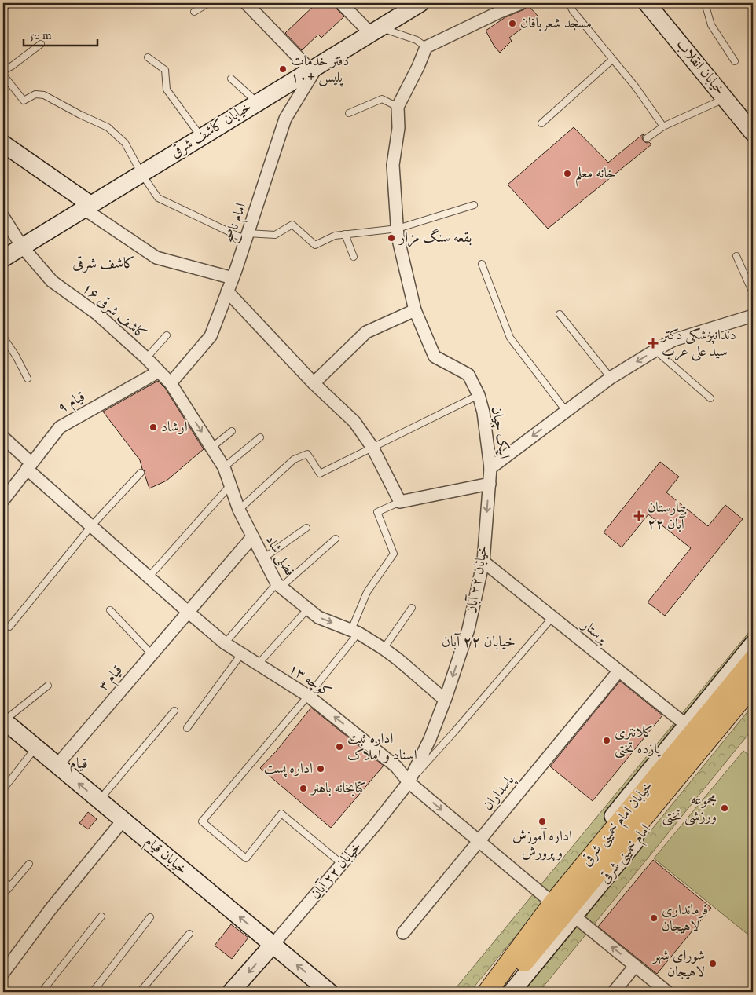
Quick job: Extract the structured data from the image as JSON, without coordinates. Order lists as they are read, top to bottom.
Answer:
{
  "streets": {
    "main road": [
      "خیابان انقلاب",
      "خیابان کاشف شرقی",
      "خیابان ۲۲ آبان",
      "خیابان امام خمینی شرقی",
      "امام خمینی شرقی",
      "خیابان قیام"
    ],
    "street": [
      "امام ناصح",
      "کاشف شرقی ۱۶",
      "قیام ۹",
      "ایپک چیان",
      "فضلی شاد",
      "پرستار",
      "قیام ۳",
      "کوچه ۱۳",
      "پاسداران"
    ]
  },
  "crossings": [
    ["خیابان کاشف شرقی", "امام ناصح"],
    ["خیابان کاشف شرقی", "کاشف شرقی ۱۶"],
    ["امام ناصح", "کاشف شرقی ۱۶"],
    ["امام ناصح", "فضلی شاد"],
    ["کاشف شرقی ۱۶", "قیام ۹"],
    ["کاشف شرقی ۱۶", "فضلی شاد"],
    ["قیام ۹", "کوچه ۱۳"],
    ["ایپک چیان", "خیابان ۲۲ آبان"],
    ["فضلی شاد", "خیابان ۲۲ آبان"],
    ["فضلی شاد", "قیام ۳"],
    ["خیابان ۲۲ آبان", "پرستار"],
    ["خیابان ۲۲ آبان", "کوچه ۱۳"],
    ["خیابان ۲۲ آبان", "خیابان قیام"],
    ["پرستار", "پاسداران"],
    ["قیام ۳", "کوچه ۱۳"],
    ["قیام ۳", "خیابان قیام"],
    ["کوچه ۱۳", "پاسداران"]
  ],
  "one_way": ["خیابان ۲۲ آبان", "خیابان قیام"],
  "districts": ["کاشف شرقی", "خیابان ۲۲ آبان", "قیام"],
  "places": {
    "other": [
      "مسجد شعربافان",
      "دفتر خدمات پلیس +۱۰",
      "خانه معلم",
      "بقعه سنگ مزار",
      "ارشاد",
      "کلانتری یازده تختی",
      "اداره ثبت اسناد و املاک",
      "اداره پست",
      "کتابخانه باهنر",
      "مجموعه ورزشی تختی",
      "اداره آموزش و پرورش",
      "فرمانداری لاهیجان",
      "شورای شهر لاهیجان"
    ],
    "health": ["دندانپزشکی دکتر سید علی عرب", "بیمارستان ۲۲ آبان"]
  },
  "scale_bar": "50 m"
}
